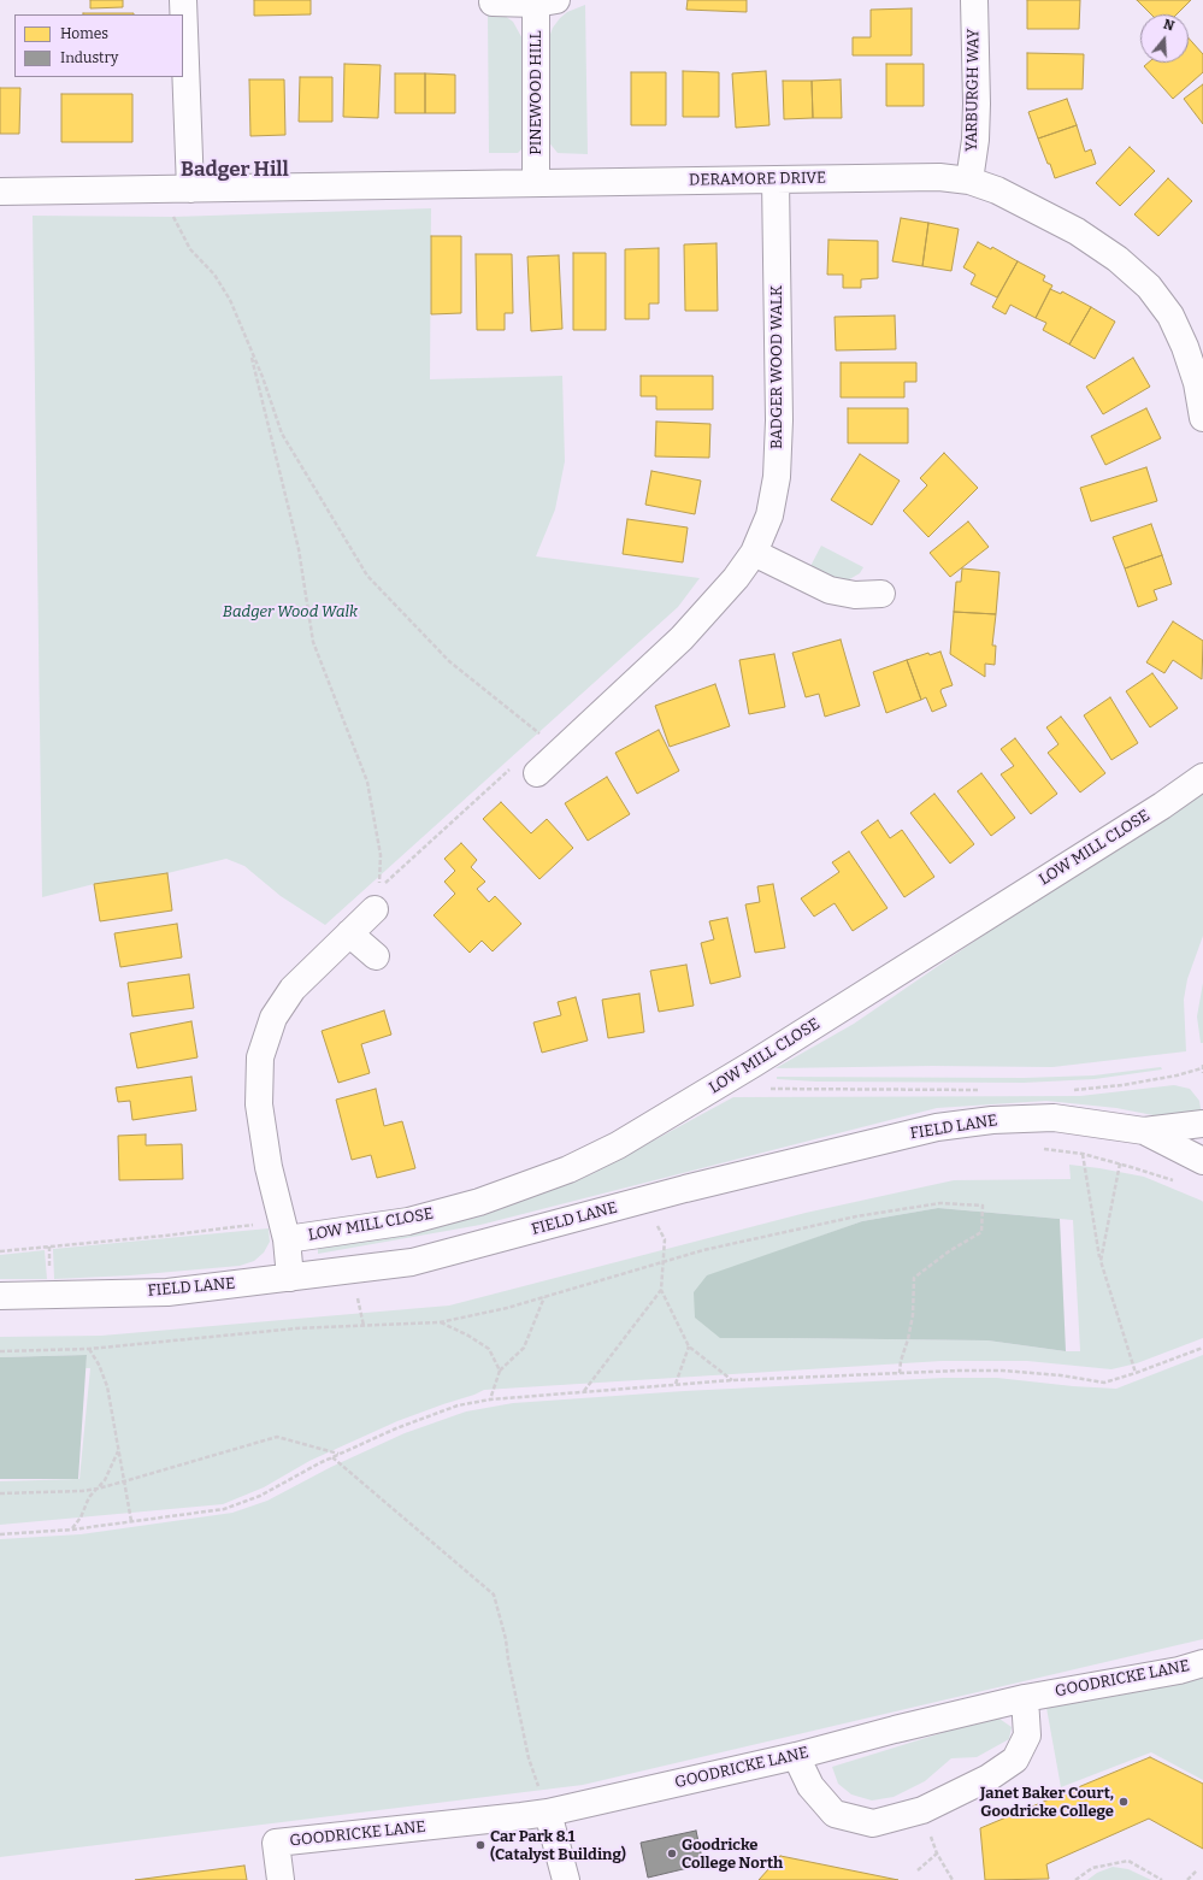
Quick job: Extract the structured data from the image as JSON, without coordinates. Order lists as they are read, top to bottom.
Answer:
{
  "streets": {
    "street": [
      "YARBURGH WAY",
      "PINEWOOD HILL",
      "DERAMORE DRIVE",
      "BADGER WOOD WALK",
      "LOW MILL CLOSE",
      "FIELD LANE",
      "GOODRICKE LANE"
    ]
  },
  "crossings": [
    ["YARBURGH WAY", "DERAMORE DRIVE"],
    ["PINEWOOD HILL", "DERAMORE DRIVE"],
    ["DERAMORE DRIVE", "BADGER WOOD WALK"]
  ],
  "districts": ["Badger Hill"],
  "parks": ["Badger Wood Walk"],
  "places": ["Janet Baker Court, Goodricke College", "Car Park 8.1 (Catalyst Building)", "Goodricke College North"],
  "legend": ["Homes", "Industry"],
  "north": "top"
}
